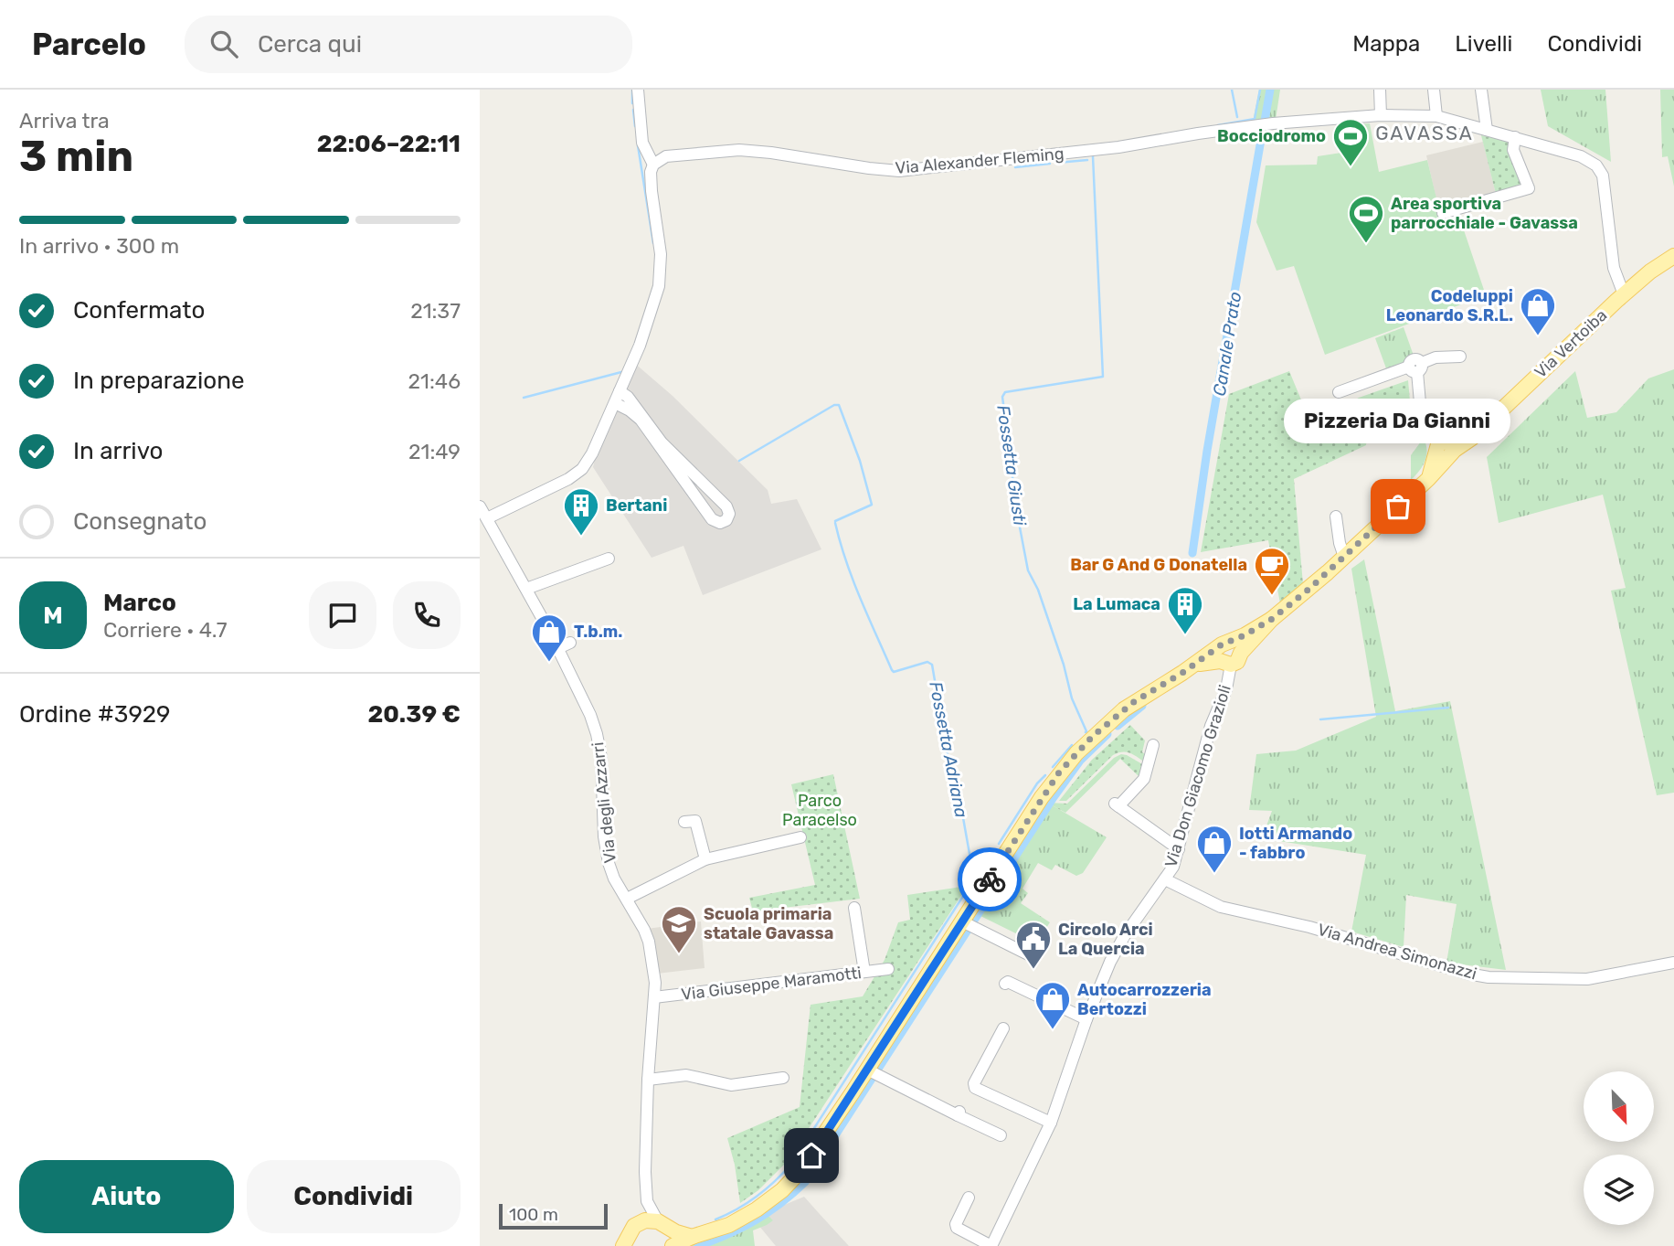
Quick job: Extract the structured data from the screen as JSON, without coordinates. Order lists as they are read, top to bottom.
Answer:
{
  "streets": {
    "main road": ["Via Vertoiba"],
    "street": [
      "Via Alexander Fleming",
      "Via Don Giacomo Grazioli",
      "Via degli Azzarri",
      "Via Andrea Simonazzi",
      "Via Giuseppe Maramotti"
    ]
  },
  "crossings": [
    ["Via Alexander Fleming", "Via Vertoiba"],
    ["Via Don Giacomo Grazioli", "Via Andrea Simonazzi"],
    ["Via degli Azzarri", "Via Giuseppe Maramotti"]
  ],
  "districts": ["GAVASSA"],
  "water": ["Canale Prato", "Fossetta Giusti", "Fossetta Adriana"],
  "parks": ["Parco Paracelso"],
  "places": {
    "sports": ["Bocciodromo", "Area sportiva parrocchiale - Gavassa"],
    "shop": [
      "Codeluppi Leonardo S.R.L.",
      "T.b.m.",
      "Iotti Armando - fabbro",
      "Autocarrozzeria Bertozzi"
    ],
    "other": ["Pizzeria Da Gianni"],
    "building": ["Bertani", "La Lumaca"],
    "cafe": ["Bar G And G Donatella"],
    "school or university": ["Scuola primaria statale Gavassa"],
    "public building": ["Circolo Arci La Quercia"]
  },
  "scale_bar": "100 m",
  "north": "bottom right",
  "page": {
    "header": "Parcelo",
    "search": "Cerca qui",
    "nav": ["Mappa", "Livelli", "Condividi"],
    "heading": ["3 min", "Arriva tra", "22:06–22:11"],
    "panel": [
      "Marco",
      "Corriere · 4.7",
      "Ordine #3929",
      "20.39 €"
    ],
    "bar": "In arrivo · 300 m",
    "list": [
      ["Confermato", "21:37"],
      ["In preparazione", "21:46"],
      ["In arrivo", "21:49"],
      "Consegnato"
    ],
    "bubble": "Pizzeria Da Gianni",
    "round": "M",
    "buttons": ["Aiuto", "Condividi"],
    "scale": "100 m"
  }
}
